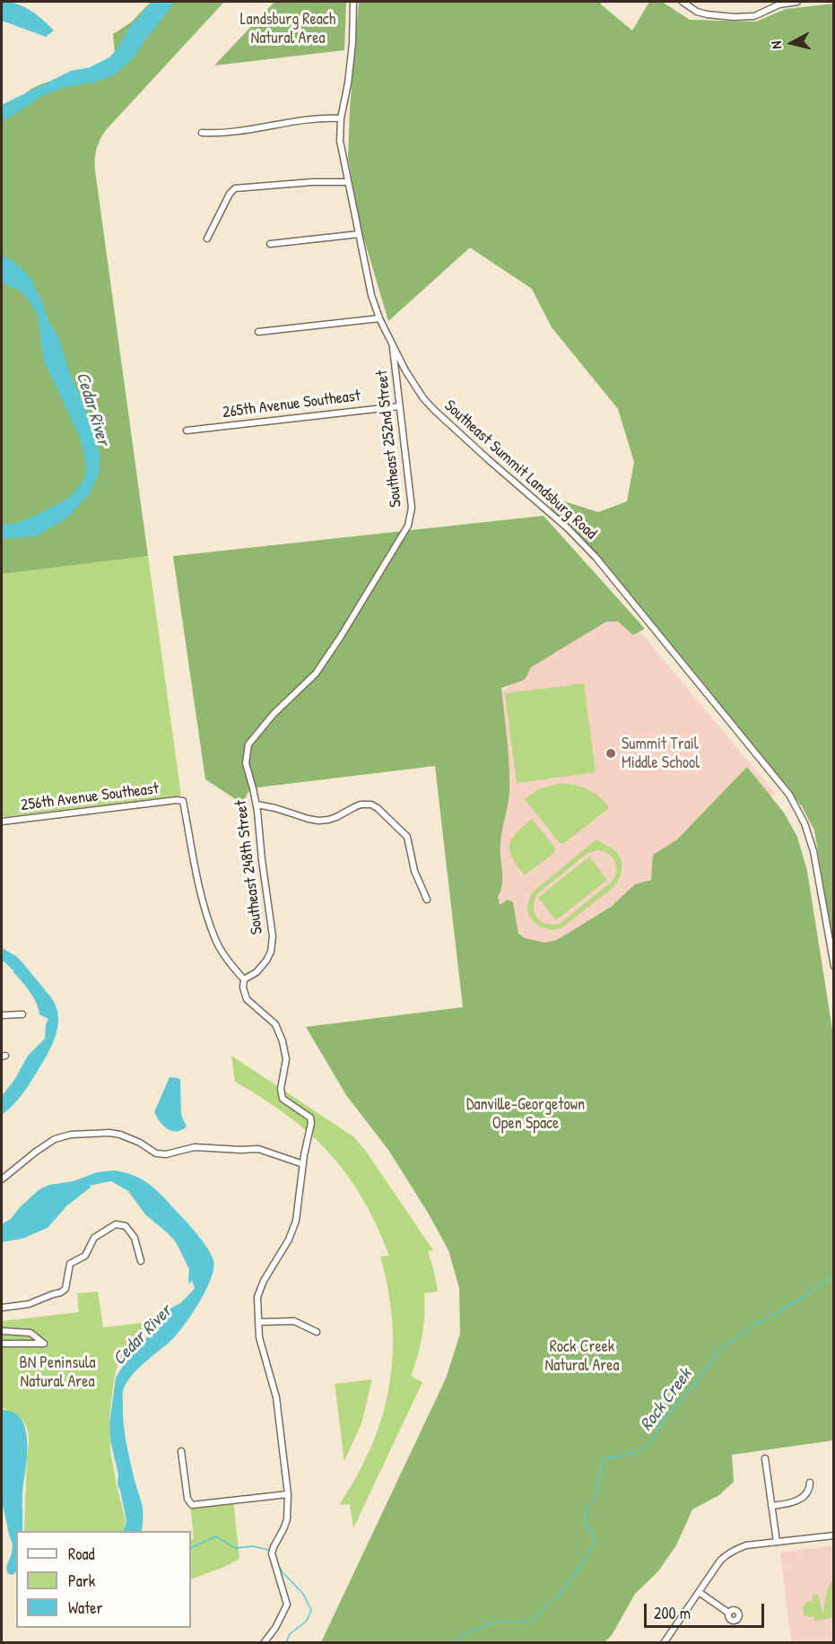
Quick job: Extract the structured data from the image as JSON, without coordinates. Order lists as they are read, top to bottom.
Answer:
{
  "streets": {
    "street": [
      "265th Avenue Southeast",
      "Southeast 252nd Street",
      "Southeast Summit Landsburg Road",
      "256th Avenue Southeast",
      "Southeast 248th Street"
    ]
  },
  "crossings": [
    ["265th Avenue Southeast", "Southeast 252nd Street"],
    ["Southeast 252nd Street", "Southeast Summit Landsburg Road"],
    ["Southeast 252nd Street", "Southeast 248th Street"],
    ["256th Avenue Southeast", "Southeast 248th Street"]
  ],
  "water": ["Cedar River", "Rock Creek"],
  "parks": [
    "Landsburg Reach Natural Area",
    "Danville-Georgetown Open Space",
    "Rock Creek Natural Area",
    "BN Peninsula Natural Area"
  ],
  "places": ["Summit Trail Middle School"],
  "legend": ["Road", "Park", "Water"],
  "scale_bar": "200 m",
  "north": "left"
}
